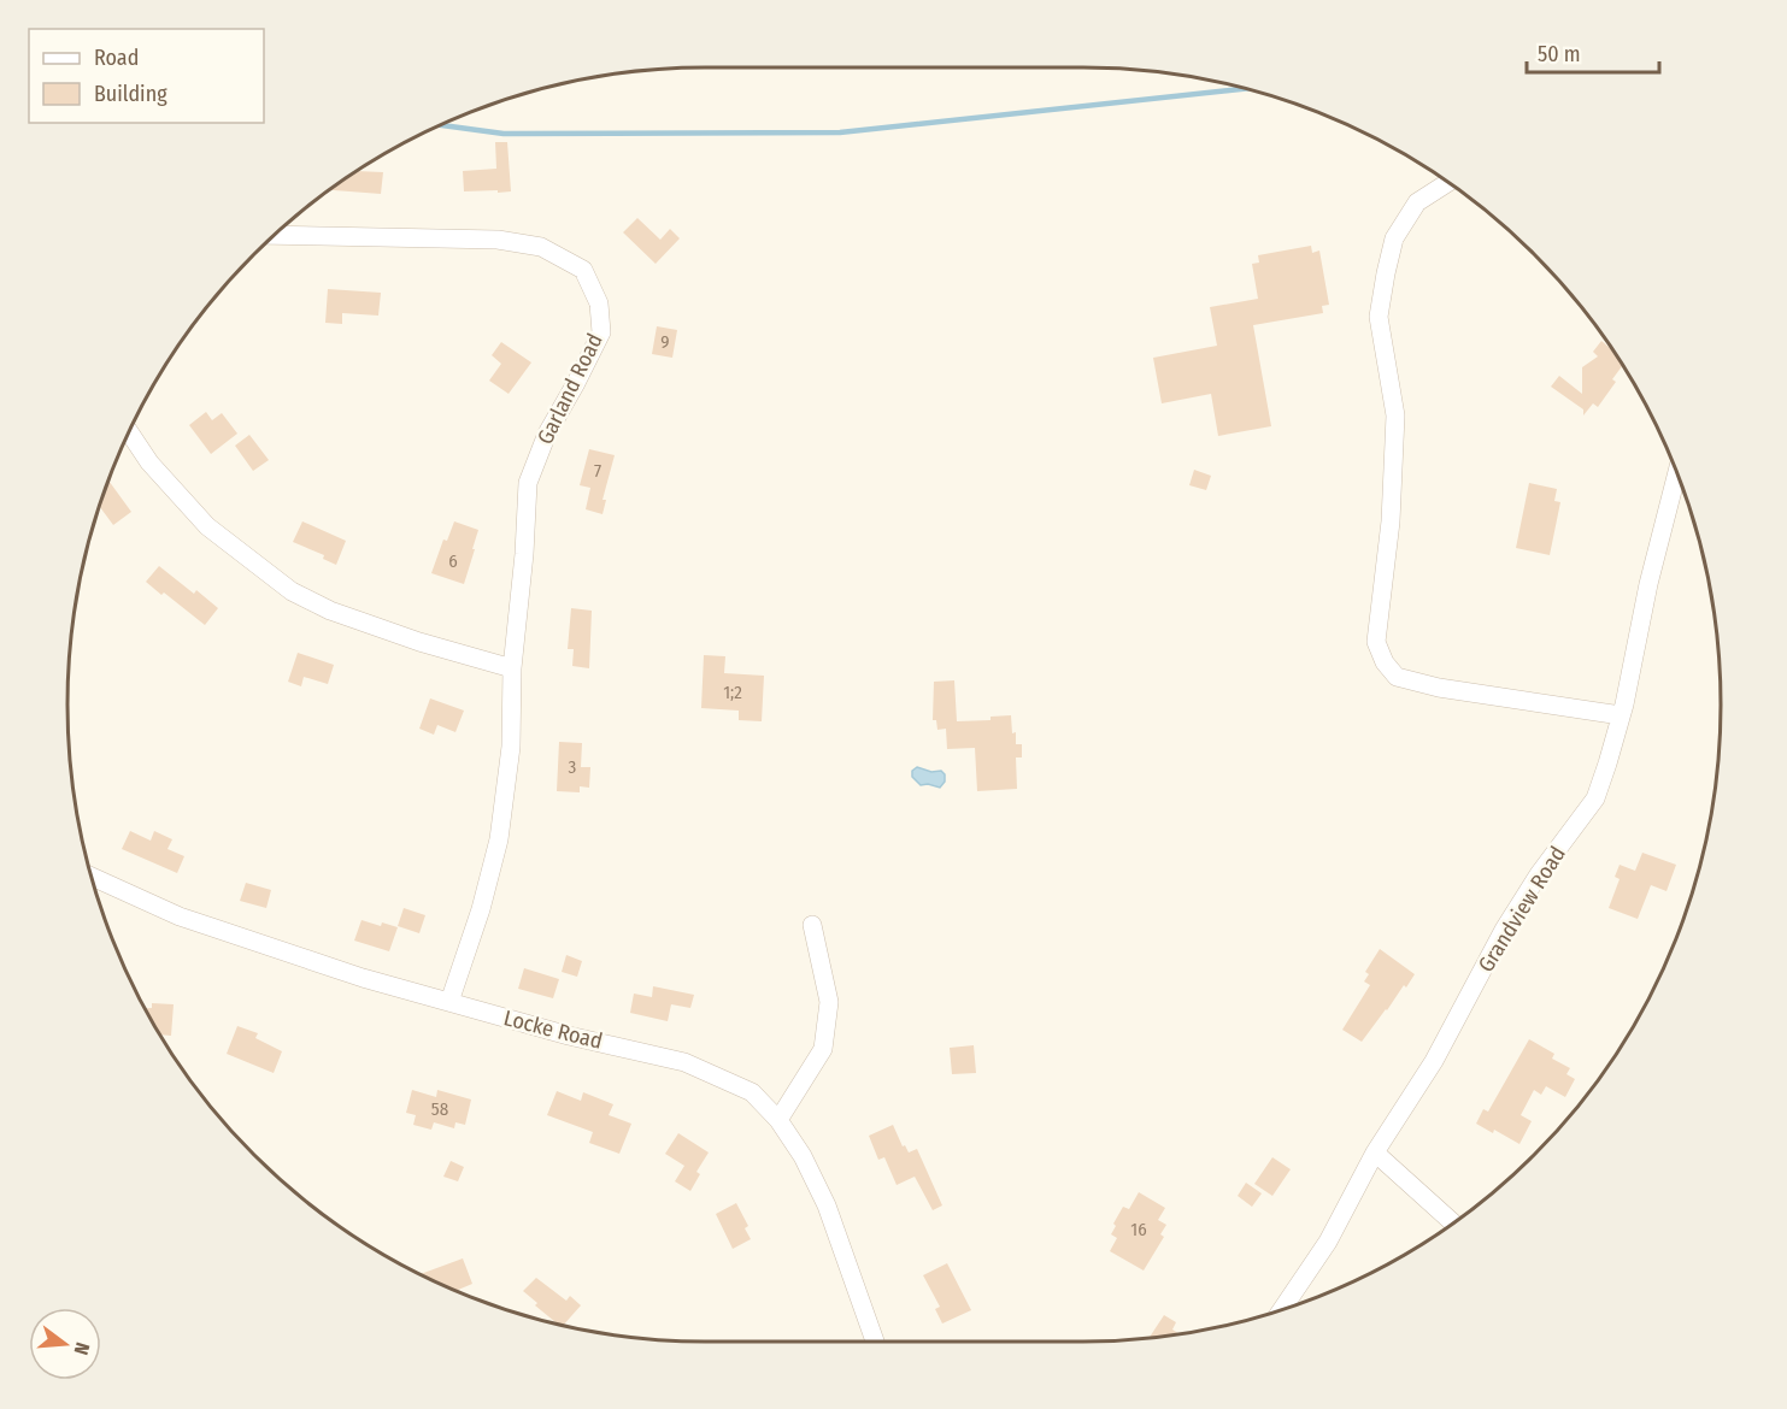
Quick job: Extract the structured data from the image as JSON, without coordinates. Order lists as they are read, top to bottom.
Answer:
{
  "streets": {
    "street": ["Garland Road", "Grandview Road", "Locke Road"]
  },
  "crossings": [
    ["Garland Road", "Locke Road"]
  ],
  "house_numbers": [
    "9",
    "7",
    "6",
    "1;2",
    "3",
    "58",
    "16"
  ],
  "legend": ["Road", "Building"],
  "scale_bar": "50 m",
  "north": "right"
}
